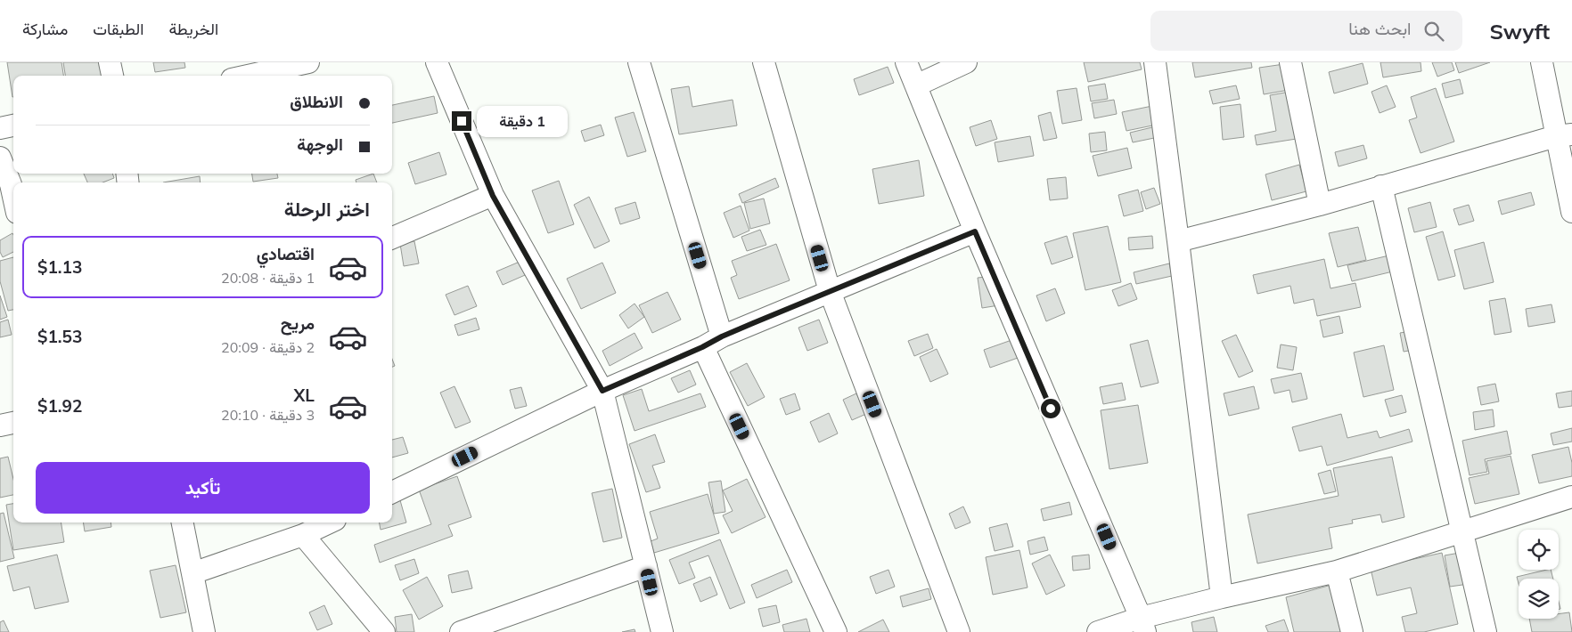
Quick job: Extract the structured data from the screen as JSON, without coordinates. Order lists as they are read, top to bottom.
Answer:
{
  "page": {
    "header": "Swyft",
    "search": "ابحث هنا",
    "nav": ["الخريطة", "الطبقات", "مشاركة"],
    "banner": ["الانطلاق", "الوجهة"],
    "bubble": "1 دقيقة",
    "heading": "اختر الرحلة",
    "list": [
      {
        "name": "اقتصادي",
        "note": "1 دقيقة · 20:08",
        "value": "$1.13"
      },
      {
        "name": "مريح",
        "note": "2 دقيقة · 20:09",
        "value": "$1.53"
      },
      {
        "name": "XL",
        "note": "3 دقيقة · 20:10",
        "value": "$1.92"
      }
    ],
    "buttons": "تأكيد"
  }
}
